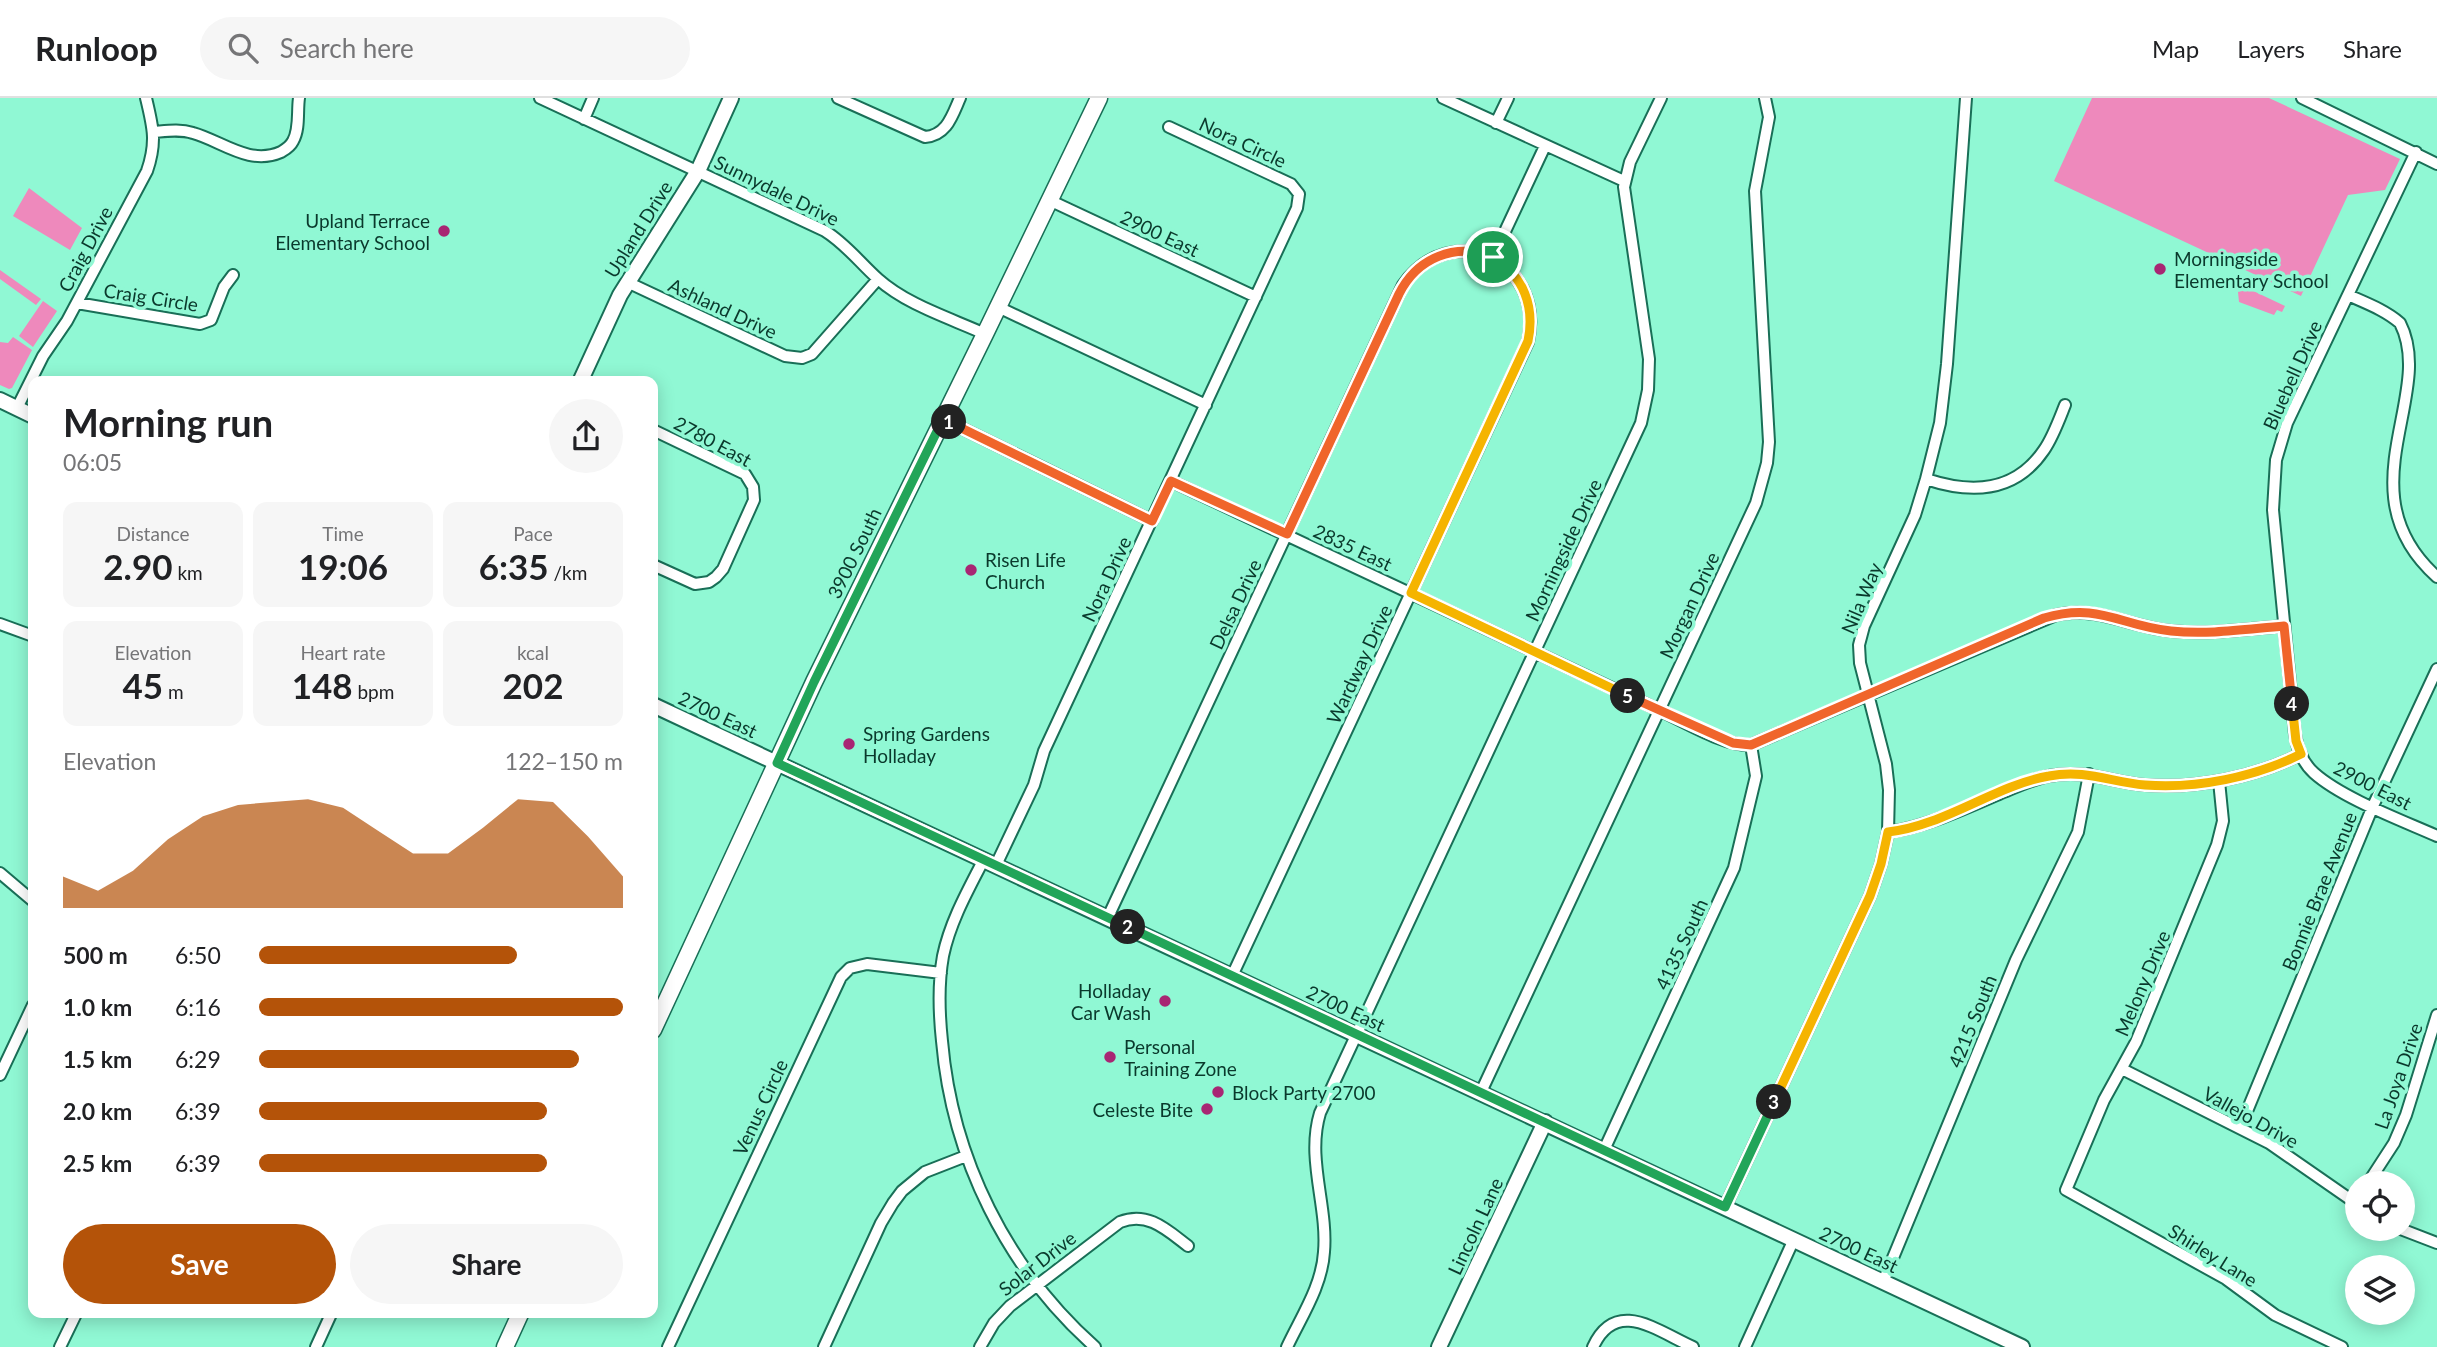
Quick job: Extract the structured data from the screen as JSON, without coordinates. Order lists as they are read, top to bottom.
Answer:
{
  "streets": {
    "main road": ["3900 South"],
    "street": [
      "Nora Circle",
      "Sunnydale Drive",
      "Upland Drive",
      "2900 East",
      "Craig Drive",
      "Craig Circle",
      "Ashland Drive",
      "Bluebell Drive",
      "2780 East",
      "2835 East",
      "Morningside Drive",
      "Nora Drive",
      "Nila Way",
      "Delsa Drive",
      "Morgan Drive",
      "Wardway Drive",
      "2700 East",
      "Bonnie Brae Avenue",
      "4135 South",
      "Melony Drive",
      "4215 South",
      "La Joya Drive",
      "Venus Circle",
      "Vallejo Drive",
      "Lincoln Lane",
      "Shirley Lane",
      "Solar Drive"
    ]
  },
  "crossings": [
    ["Nora Circle", "Nora Drive"],
    ["Sunnydale Drive", "Upland Drive"],
    ["Sunnydale Drive", "Ashland Drive"],
    ["Sunnydale Drive", "3900 South"],
    ["Upland Drive", "Ashland Drive"],
    ["2900 East", "Bluebell Drive"],
    ["2900 East", "3900 South"],
    ["2900 East", "Nora Drive"],
    ["2900 East", "Bonnie Brae Avenue"],
    ["Craig Drive", "Craig Circle"],
    ["2835 East", "Morningside Drive"],
    ["2835 East", "Nora Drive"],
    ["2835 East", "Delsa Drive"],
    ["2835 East", "Morgan Drive"],
    ["2835 East", "Wardway Drive"],
    ["2835 East", "4135 South"],
    ["Morningside Drive", "2700 East"],
    ["3900 South", "2700 East"],
    ["Nora Drive", "2700 East"],
    ["Nora Drive", "Venus Circle"],
    ["Nora Drive", "Solar Drive"],
    ["Nila Way", "2700 East"],
    ["Delsa Drive", "Wardway Drive"],
    ["Delsa Drive", "2700 East"],
    ["Morgan Drive", "2700 East"],
    ["Wardway Drive", "2700 East"],
    ["2700 East", "4135 South"],
    ["2700 East", "4215 South"],
    ["2700 East", "Lincoln Lane"],
    ["Bonnie Brae Avenue", "Vallejo Drive"],
    ["Melony Drive", "Vallejo Drive"],
    ["Melony Drive", "Shirley Lane"]
  ],
  "places": [
    "Upland Terrace Elementary School",
    "Morningside Elementary School",
    "Risen Life Church",
    "Spring Gardens Holladay",
    "Holladay Car Wash",
    "Personal Training Zone",
    "Block Party 2700",
    "Celeste Bite"
  ],
  "page": {
    "header": "Runloop",
    "search": "Search here",
    "nav": ["Map", "Layers", "Share"],
    "heading": ["Morning run", "06:05"],
    "pins": [
      "1",
      "5",
      "4",
      "2",
      "3"
    ],
    "stats": [
      ["Distance", "2.90 km"],
      ["Time", "19:06"],
      ["Pace", "6:35 /km"],
      ["Elevation", "45 m"],
      ["Heart rate", "148 bpm"],
      ["kcal", "202"]
    ],
    "chart": ["Elevation", "122–150 m"],
    "list": [
      {
        "name": "500 m",
        "note": "6:50"
      },
      {
        "name": "1.0 km",
        "note": "6:16"
      },
      {
        "name": "1.5 km",
        "note": "6:29"
      },
      {
        "name": "2.0 km",
        "note": "6:39"
      },
      {
        "name": "2.5 km",
        "note": "6:39"
      }
    ],
    "buttons": ["Save", "Share"]
  }
}
